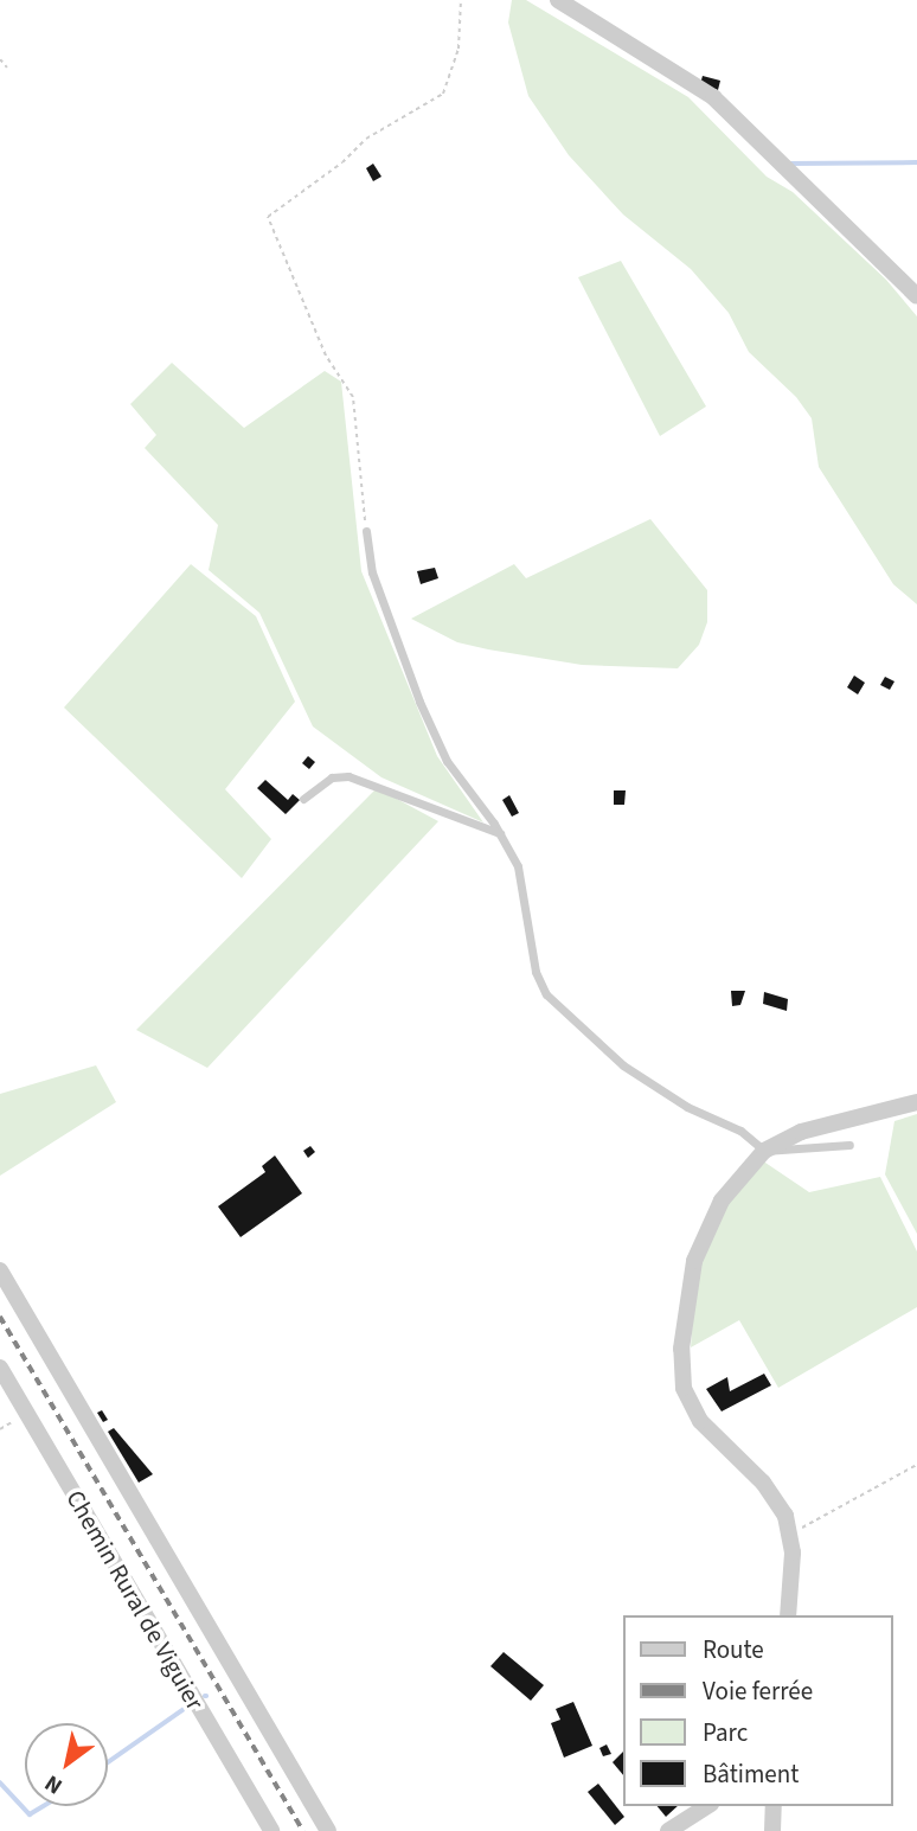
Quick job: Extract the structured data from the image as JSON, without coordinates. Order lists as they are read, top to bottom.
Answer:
{
  "streets": {
    "street": ["Chemin Rural de Viguier"]
  },
  "legend": [
    "Route",
    "Voie ferrée",
    "Parc",
    "Bâtiment"
  ],
  "north": "bottom left"
}
